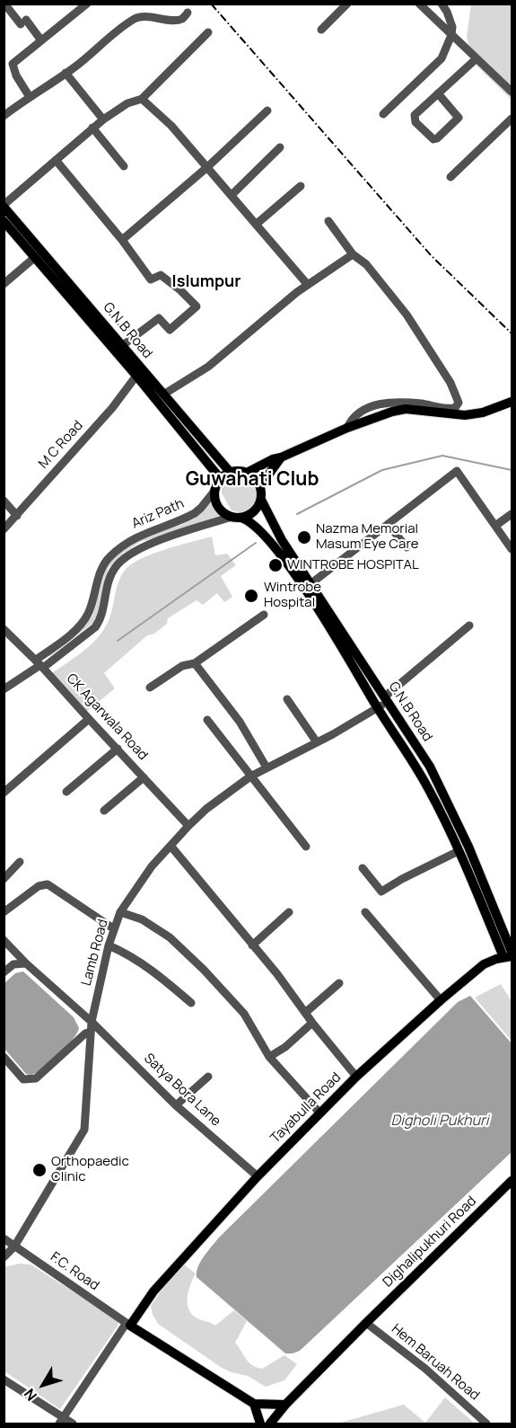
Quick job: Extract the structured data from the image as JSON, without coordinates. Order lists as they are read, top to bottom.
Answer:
{
  "streets": {
    "main road": ["G.N.B Road", "Tayabulla Road", "Dighalipukhuri Road"],
    "street": [
      "M C Road",
      "Ariz Path",
      "CK Agarwala Road",
      "Lamb Road",
      "Satya Bora Lane",
      "F.C. Road",
      "Hem Baruah Road"
    ]
  },
  "crossings": [
    ["G.N.B Road", "M C Road"],
    ["G.N.B Road", "Ariz Path"],
    ["G.N.B Road", "Lamb Road"],
    ["G.N.B Road", "Tayabulla Road"],
    ["Ariz Path", "CK Agarwala Road"],
    ["CK Agarwala Road", "Lamb Road"],
    ["Lamb Road", "Satya Bora Lane"],
    ["Lamb Road", "F.C. Road"],
    ["Satya Bora Lane", "Tayabulla Road"],
    ["Tayabulla Road", "F.C. Road"],
    ["Dighalipukhuri Road", "Hem Baruah Road"]
  ],
  "districts": ["Islumpur", "Guwahati Club"],
  "water": ["Digholi Pukhuri"],
  "places": [
    "Nazma Memorial Masum Eye Care",
    "WINTROBE HOSPITAL",
    "Wintrobe Hospital",
    "Orthopaedic Clinic"
  ],
  "north": "bottom left"
}
